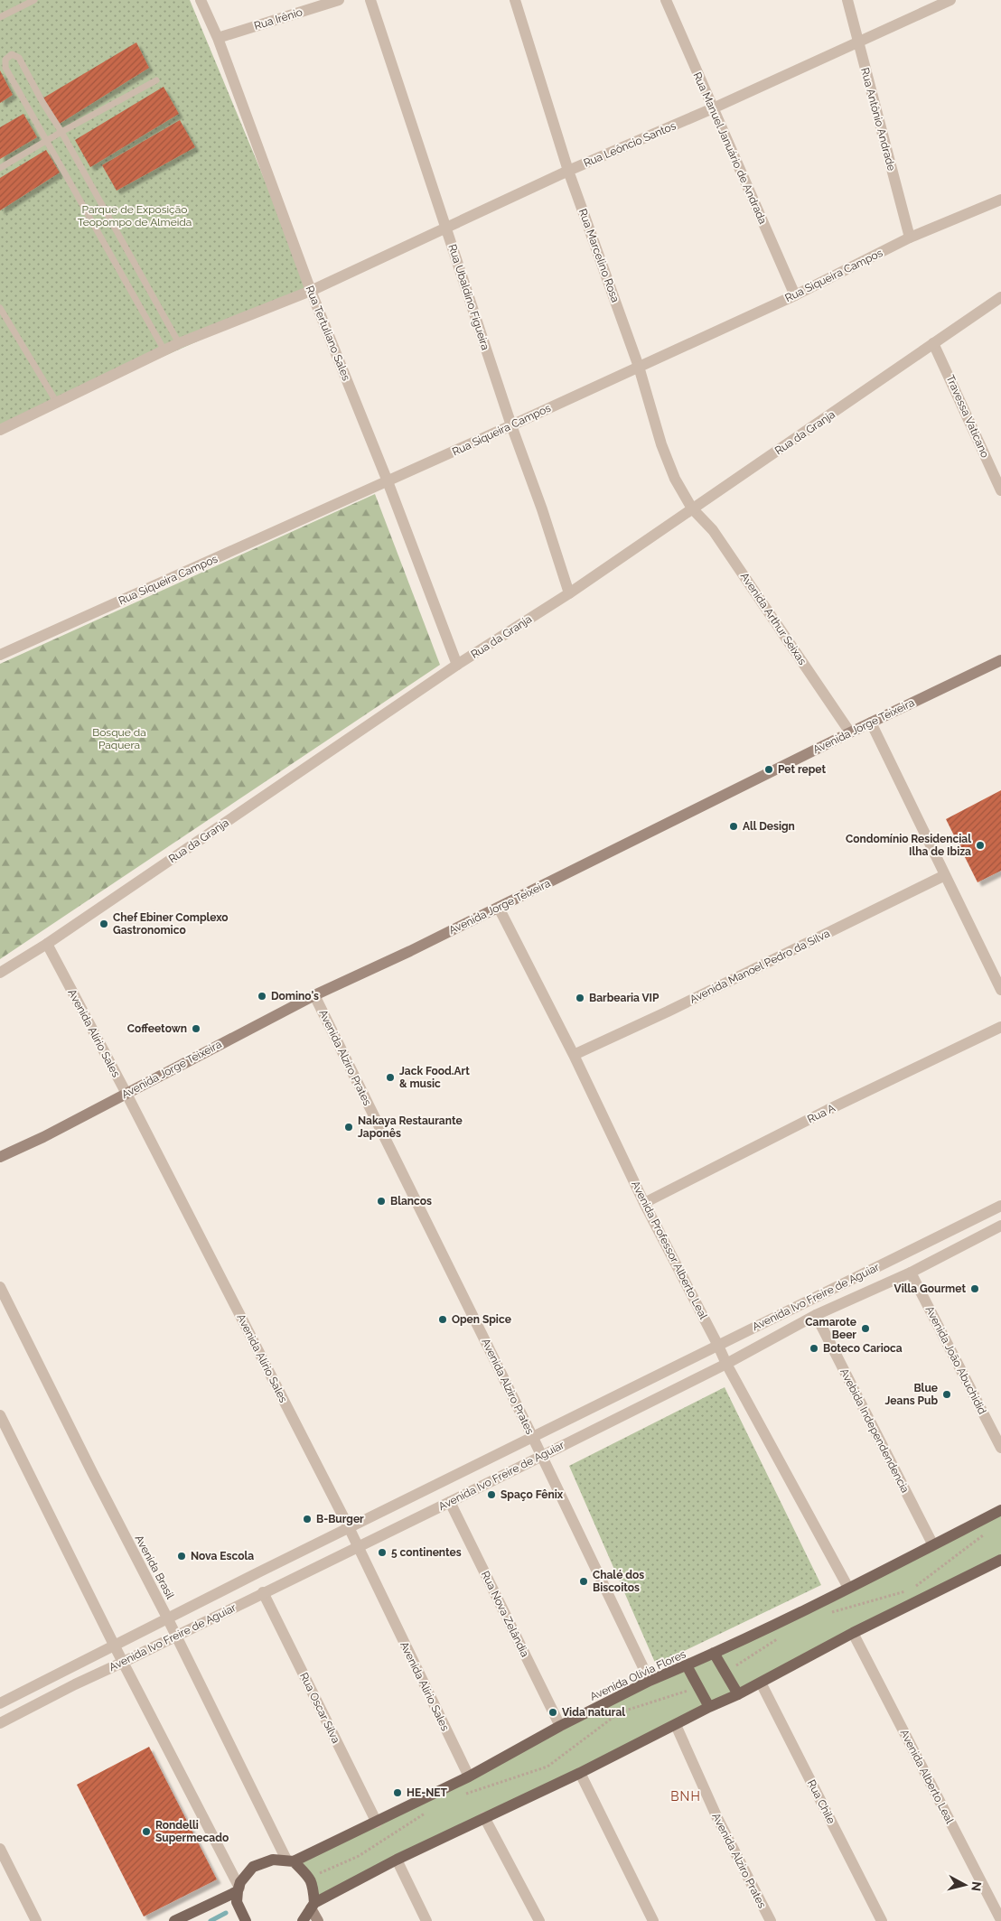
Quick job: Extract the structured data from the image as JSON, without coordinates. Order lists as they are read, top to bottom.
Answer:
{
  "streets": {
    "main road": ["Avenida Jorge Teixeira", "Avenida Brasil", "Avenida Olívia Flores"],
    "street": [
      "Rua Irênio",
      "Rua Antônio Andrade",
      "Rua Leôncio Santos",
      "Rua Manuel Januário de Andrada",
      "Rua Marcelino Rosa",
      "Rua Siqueira Campos",
      "Rua Ubaldino Figueira",
      "Rua Tertuliano Sales",
      "Travessa Vaticano",
      "Rua da Granja",
      "Avenida Arthur Seixas",
      "Avenida Manoel Pedro da Silva",
      "Avenida Alírio Sales",
      "Avenida Alziro Prates",
      "Rua A",
      "Avenida Professor Alberto Leal",
      "Avenida Ivo Freire de Aguiar",
      "Avenida João Abuchidid",
      "Avebida Independendencia",
      "Rua Nova Zelândia",
      "Rua Oscar Silva",
      "Avenida Alberto Leal",
      "Rua Chile"
    ]
  },
  "crossings": [
    ["Rua Irênio", "Rua Tertuliano Sales"],
    ["Rua Antônio Andrade", "Rua Leôncio Santos"],
    ["Rua Antônio Andrade", "Rua Siqueira Campos"],
    ["Rua Leôncio Santos", "Rua Manuel Januário de Andrada"],
    ["Rua Leôncio Santos", "Rua Marcelino Rosa"],
    ["Rua Leôncio Santos", "Rua Ubaldino Figueira"],
    ["Rua Leôncio Santos", "Rua Tertuliano Sales"],
    ["Rua Manuel Januário de Andrada", "Rua Siqueira Campos"],
    ["Rua Marcelino Rosa", "Rua Siqueira Campos"],
    ["Rua Marcelino Rosa", "Rua da Granja"],
    ["Rua Marcelino Rosa", "Avenida Arthur Seixas"],
    ["Rua Siqueira Campos", "Rua Ubaldino Figueira"],
    ["Rua Siqueira Campos", "Rua Tertuliano Sales"],
    ["Rua Ubaldino Figueira", "Rua da Granja"],
    ["Rua Tertuliano Sales", "Rua da Granja"],
    ["Travessa Vaticano", "Rua da Granja"],
    ["Rua da Granja", "Avenida Arthur Seixas"],
    ["Rua da Granja", "Avenida Alírio Sales"],
    ["Avenida Arthur Seixas", "Avenida Jorge Teixeira"],
    ["Avenida Jorge Teixeira", "Avenida Alírio Sales"],
    ["Avenida Jorge Teixeira", "Avenida Alziro Prates"],
    ["Avenida Jorge Teixeira", "Avenida Professor Alberto Leal"],
    ["Avenida Manoel Pedro da Silva", "Avenida Professor Alberto Leal"],
    ["Avenida Alírio Sales", "Avenida Ivo Freire de Aguiar"],
    ["Avenida Alírio Sales", "Avenida Olívia Flores"],
    ["Avenida Alziro Prates", "Avenida Ivo Freire de Aguiar"],
    ["Avenida Alziro Prates", "Avenida Olívia Flores"],
    ["Rua A", "Avenida Professor Alberto Leal"],
    ["Avenida Professor Alberto Leal", "Avenida Ivo Freire de Aguiar"],
    ["Avenida Professor Alberto Leal", "Avenida Olívia Flores"],
    ["Avenida Ivo Freire de Aguiar", "Avenida João Abuchidid"],
    ["Avenida Ivo Freire de Aguiar", "Avebida Independendencia"],
    ["Avenida Ivo Freire de Aguiar", "Avenida Brasil"],
    ["Avenida Ivo Freire de Aguiar", "Rua Nova Zelândia"],
    ["Avenida Ivo Freire de Aguiar", "Rua Oscar Silva"],
    ["Avebida Independendencia", "Avenida Olívia Flores"],
    ["Avenida Brasil", "Avenida Olívia Flores"],
    ["Rua Nova Zelândia", "Avenida Olívia Flores"],
    ["Avenida Olívia Flores", "Rua Oscar Silva"]
  ],
  "districts": ["BNH"],
  "parks": ["Parque de Exposição Teopompo de Almeida", "Bosque da Paquera"],
  "places": [
    "Pet repet",
    "All Design",
    "Condomínio Residencial Ilha de Ibiza",
    "Chef Ebiner Complexo Gastronomico",
    "Domino's",
    "Barbearia VIP",
    "Coffeetown",
    "Jack Food.Art & music",
    "Nakaya Restaurante Japonês",
    "Blancos",
    "Villa Gourmet",
    "Open Spice",
    "Camarote Beer",
    "Boteco Carioca",
    "Blue Jeans Pub",
    "Spaço Fênix",
    "B-Burger",
    "5 continentes",
    "Nova Escola",
    "Chalé dos Biscoitos",
    "Vida natural",
    "HE-NET",
    "Rondelli Supermecado"
  ],
  "north": "right"
}
